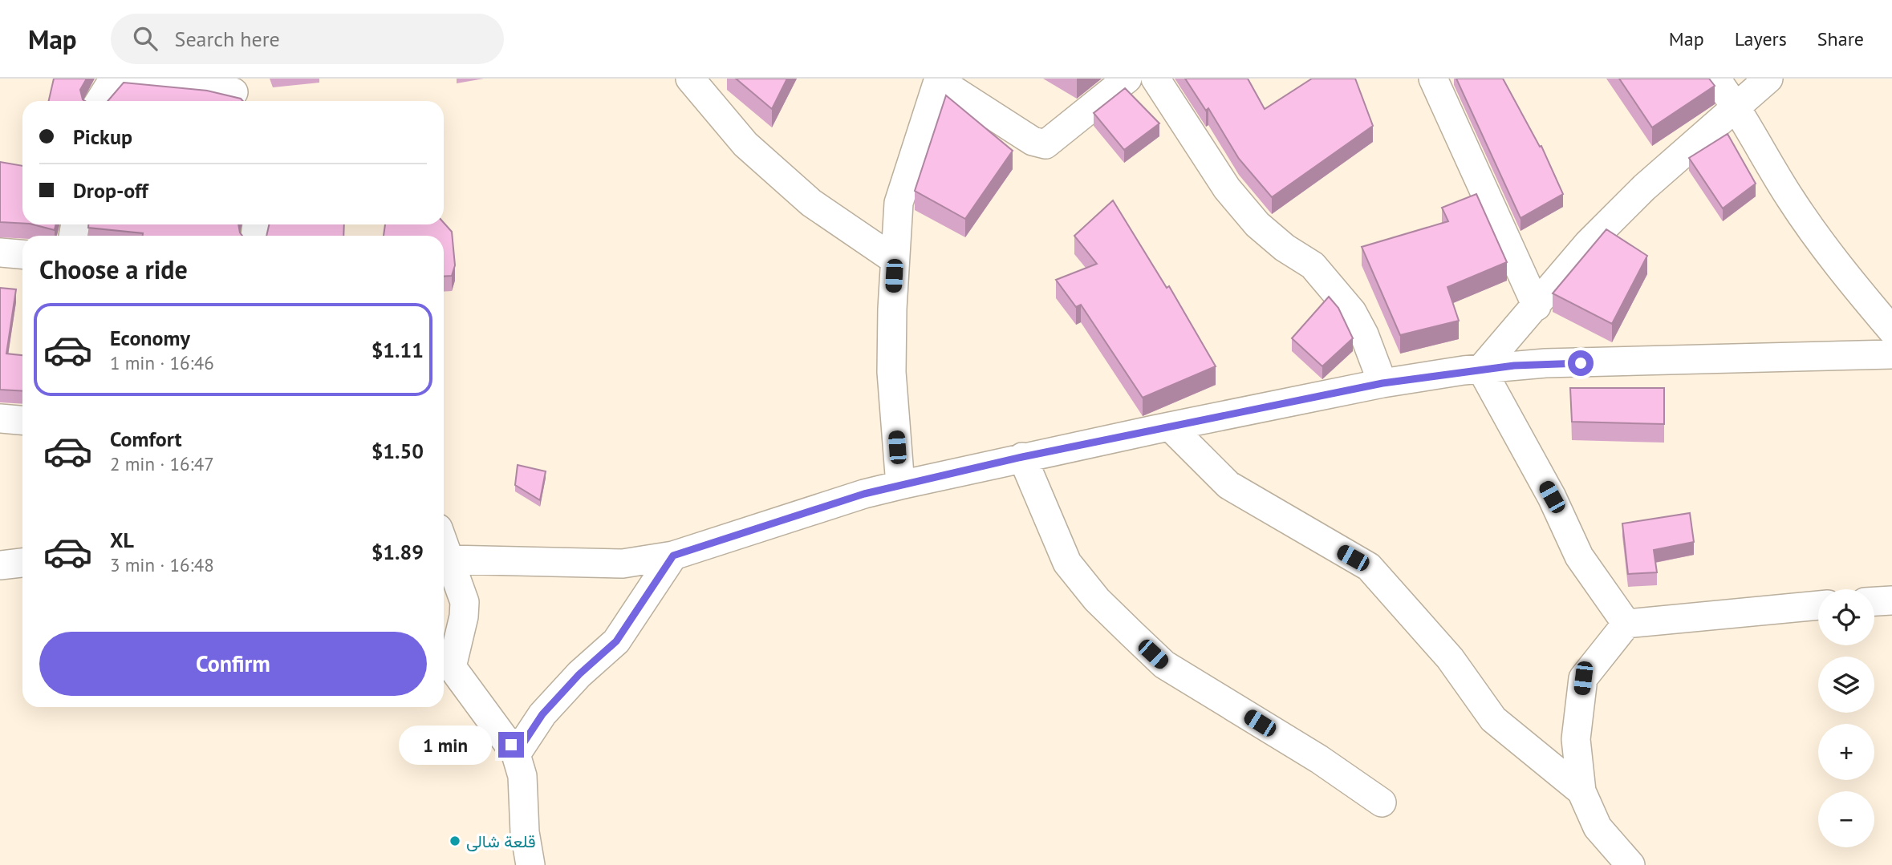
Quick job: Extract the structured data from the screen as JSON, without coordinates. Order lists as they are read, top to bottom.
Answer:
{
  "places": ["قلعة شالى"],
  "page": {
    "header": "Map",
    "search": "Search here",
    "nav": ["Map", "Layers", "Share"],
    "banner": ["Pickup", "Drop-off"],
    "heading": "Choose a ride",
    "list": [
      {
        "name": "Economy",
        "note": "1 min · 16:46",
        "value": "$1.11"
      },
      {
        "name": "Comfort",
        "note": "2 min · 16:47",
        "value": "$1.50"
      },
      {
        "name": "XL",
        "note": "3 min · 16:48",
        "value": "$1.89"
      }
    ],
    "map_buttons": ["+", "−"],
    "buttons": "Confirm",
    "bubble": "1 min"
  }
}
